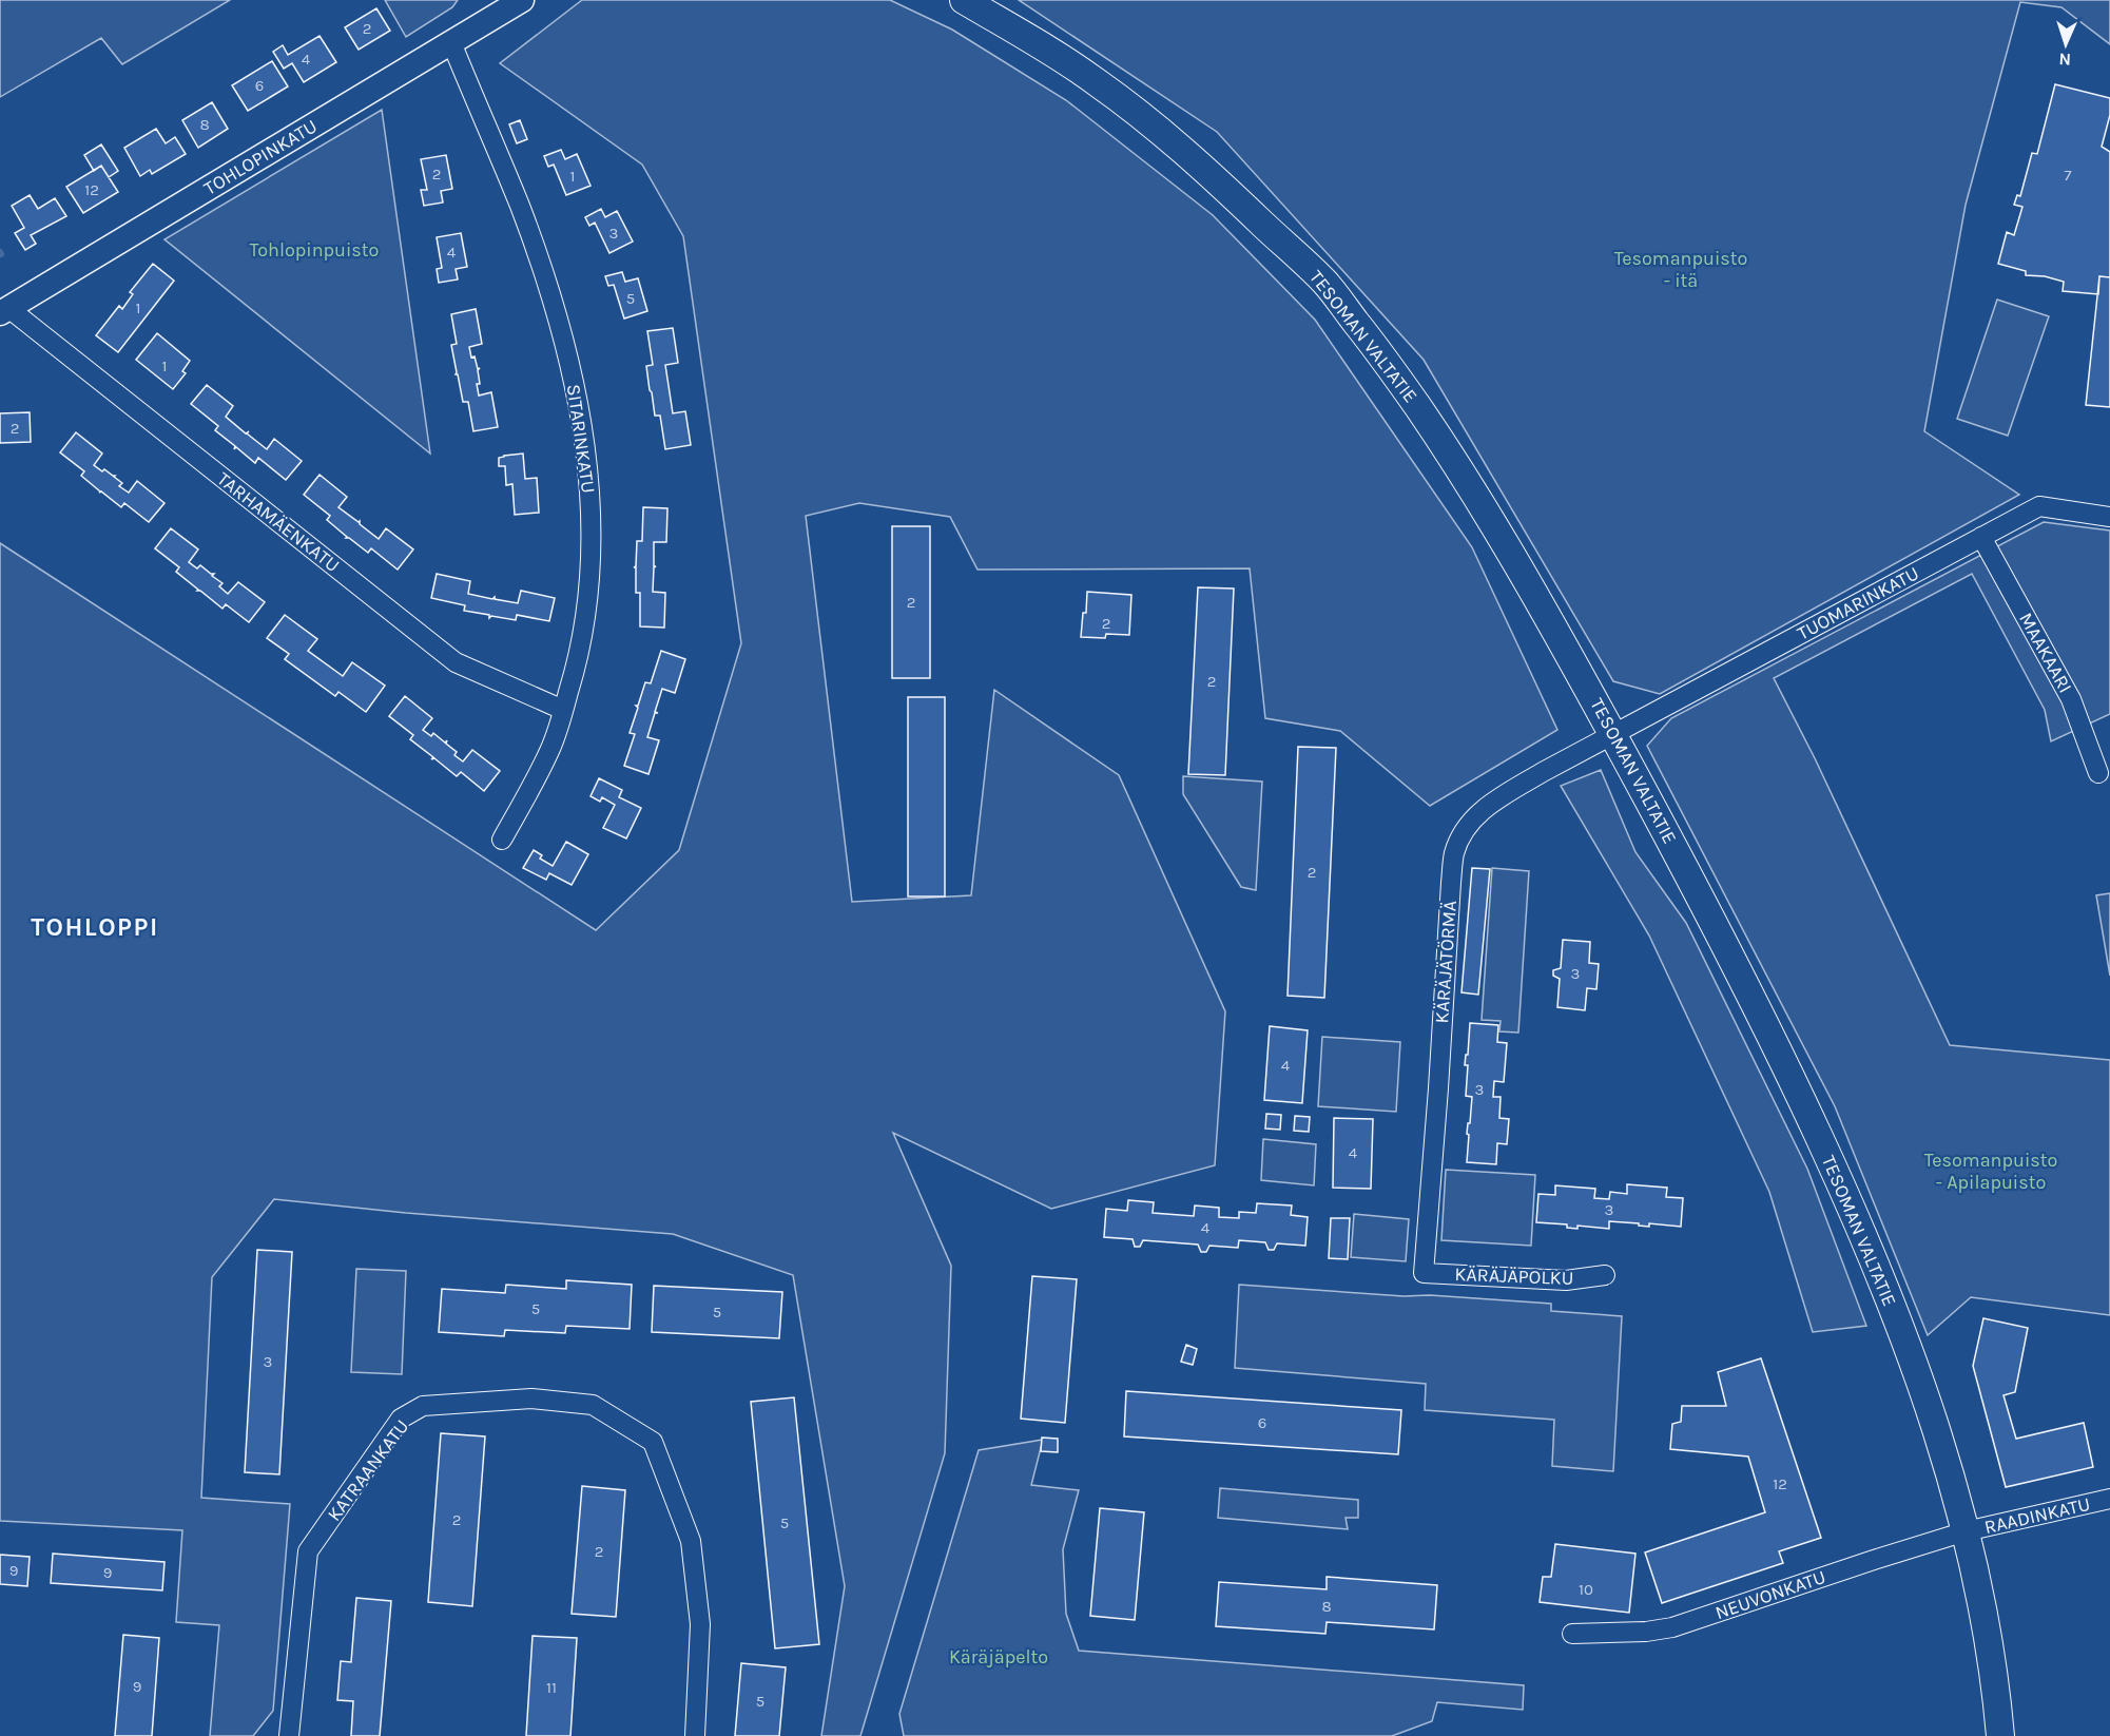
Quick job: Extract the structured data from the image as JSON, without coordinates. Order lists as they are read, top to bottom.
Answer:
{
  "streets": {
    "main road": ["TESOMAN VALTATIE"],
    "street": [
      "TOHLOPINKATU",
      "SITARINKATU",
      "TARHAMÄENKATU",
      "TUOMARINKATU",
      "MAAKAARI",
      "KÄRÄJÄTÖRMÄ",
      "KÄRÄJÄPOLKU",
      "KATRAANKATU",
      "RAADINKATU",
      "NEUVONKATU"
    ]
  },
  "crossings": [
    ["TOHLOPINKATU", "SITARINKATU"],
    ["TOHLOPINKATU", "TARHAMÄENKATU"],
    ["TESOMAN VALTATIE", "TUOMARINKATU"],
    ["TESOMAN VALTATIE", "KÄRÄJÄTÖRMÄ"],
    ["TESOMAN VALTATIE", "RAADINKATU"],
    ["TESOMAN VALTATIE", "NEUVONKATU"],
    ["SITARINKATU", "TARHAMÄENKATU"],
    ["TUOMARINKATU", "MAAKAARI"],
    ["TUOMARINKATU", "KÄRÄJÄTÖRMÄ"],
    ["KÄRÄJÄTÖRMÄ", "KÄRÄJÄPOLKU"],
    ["RAADINKATU", "NEUVONKATU"]
  ],
  "districts": ["TOHLOPPI"],
  "parks": [
    "Tohlopinpuisto",
    "Tesomanpuisto - itä",
    "Tesomanpuisto - Apilapuisto",
    "Käräjäpelto"
  ],
  "house_numbers": [
    "2",
    "4",
    "6",
    "8",
    "2",
    "7",
    "1",
    "12",
    "3",
    "4",
    "5",
    "1",
    "1",
    "2",
    "2",
    "2",
    "2",
    "2",
    "3",
    "4",
    "3",
    "4",
    "3",
    "4",
    "5",
    "5",
    "3",
    "6",
    "12",
    "2",
    "5",
    "2",
    "9",
    "9",
    "10",
    "8",
    "9",
    "11",
    "5"
  ],
  "north": "bottom"
}
